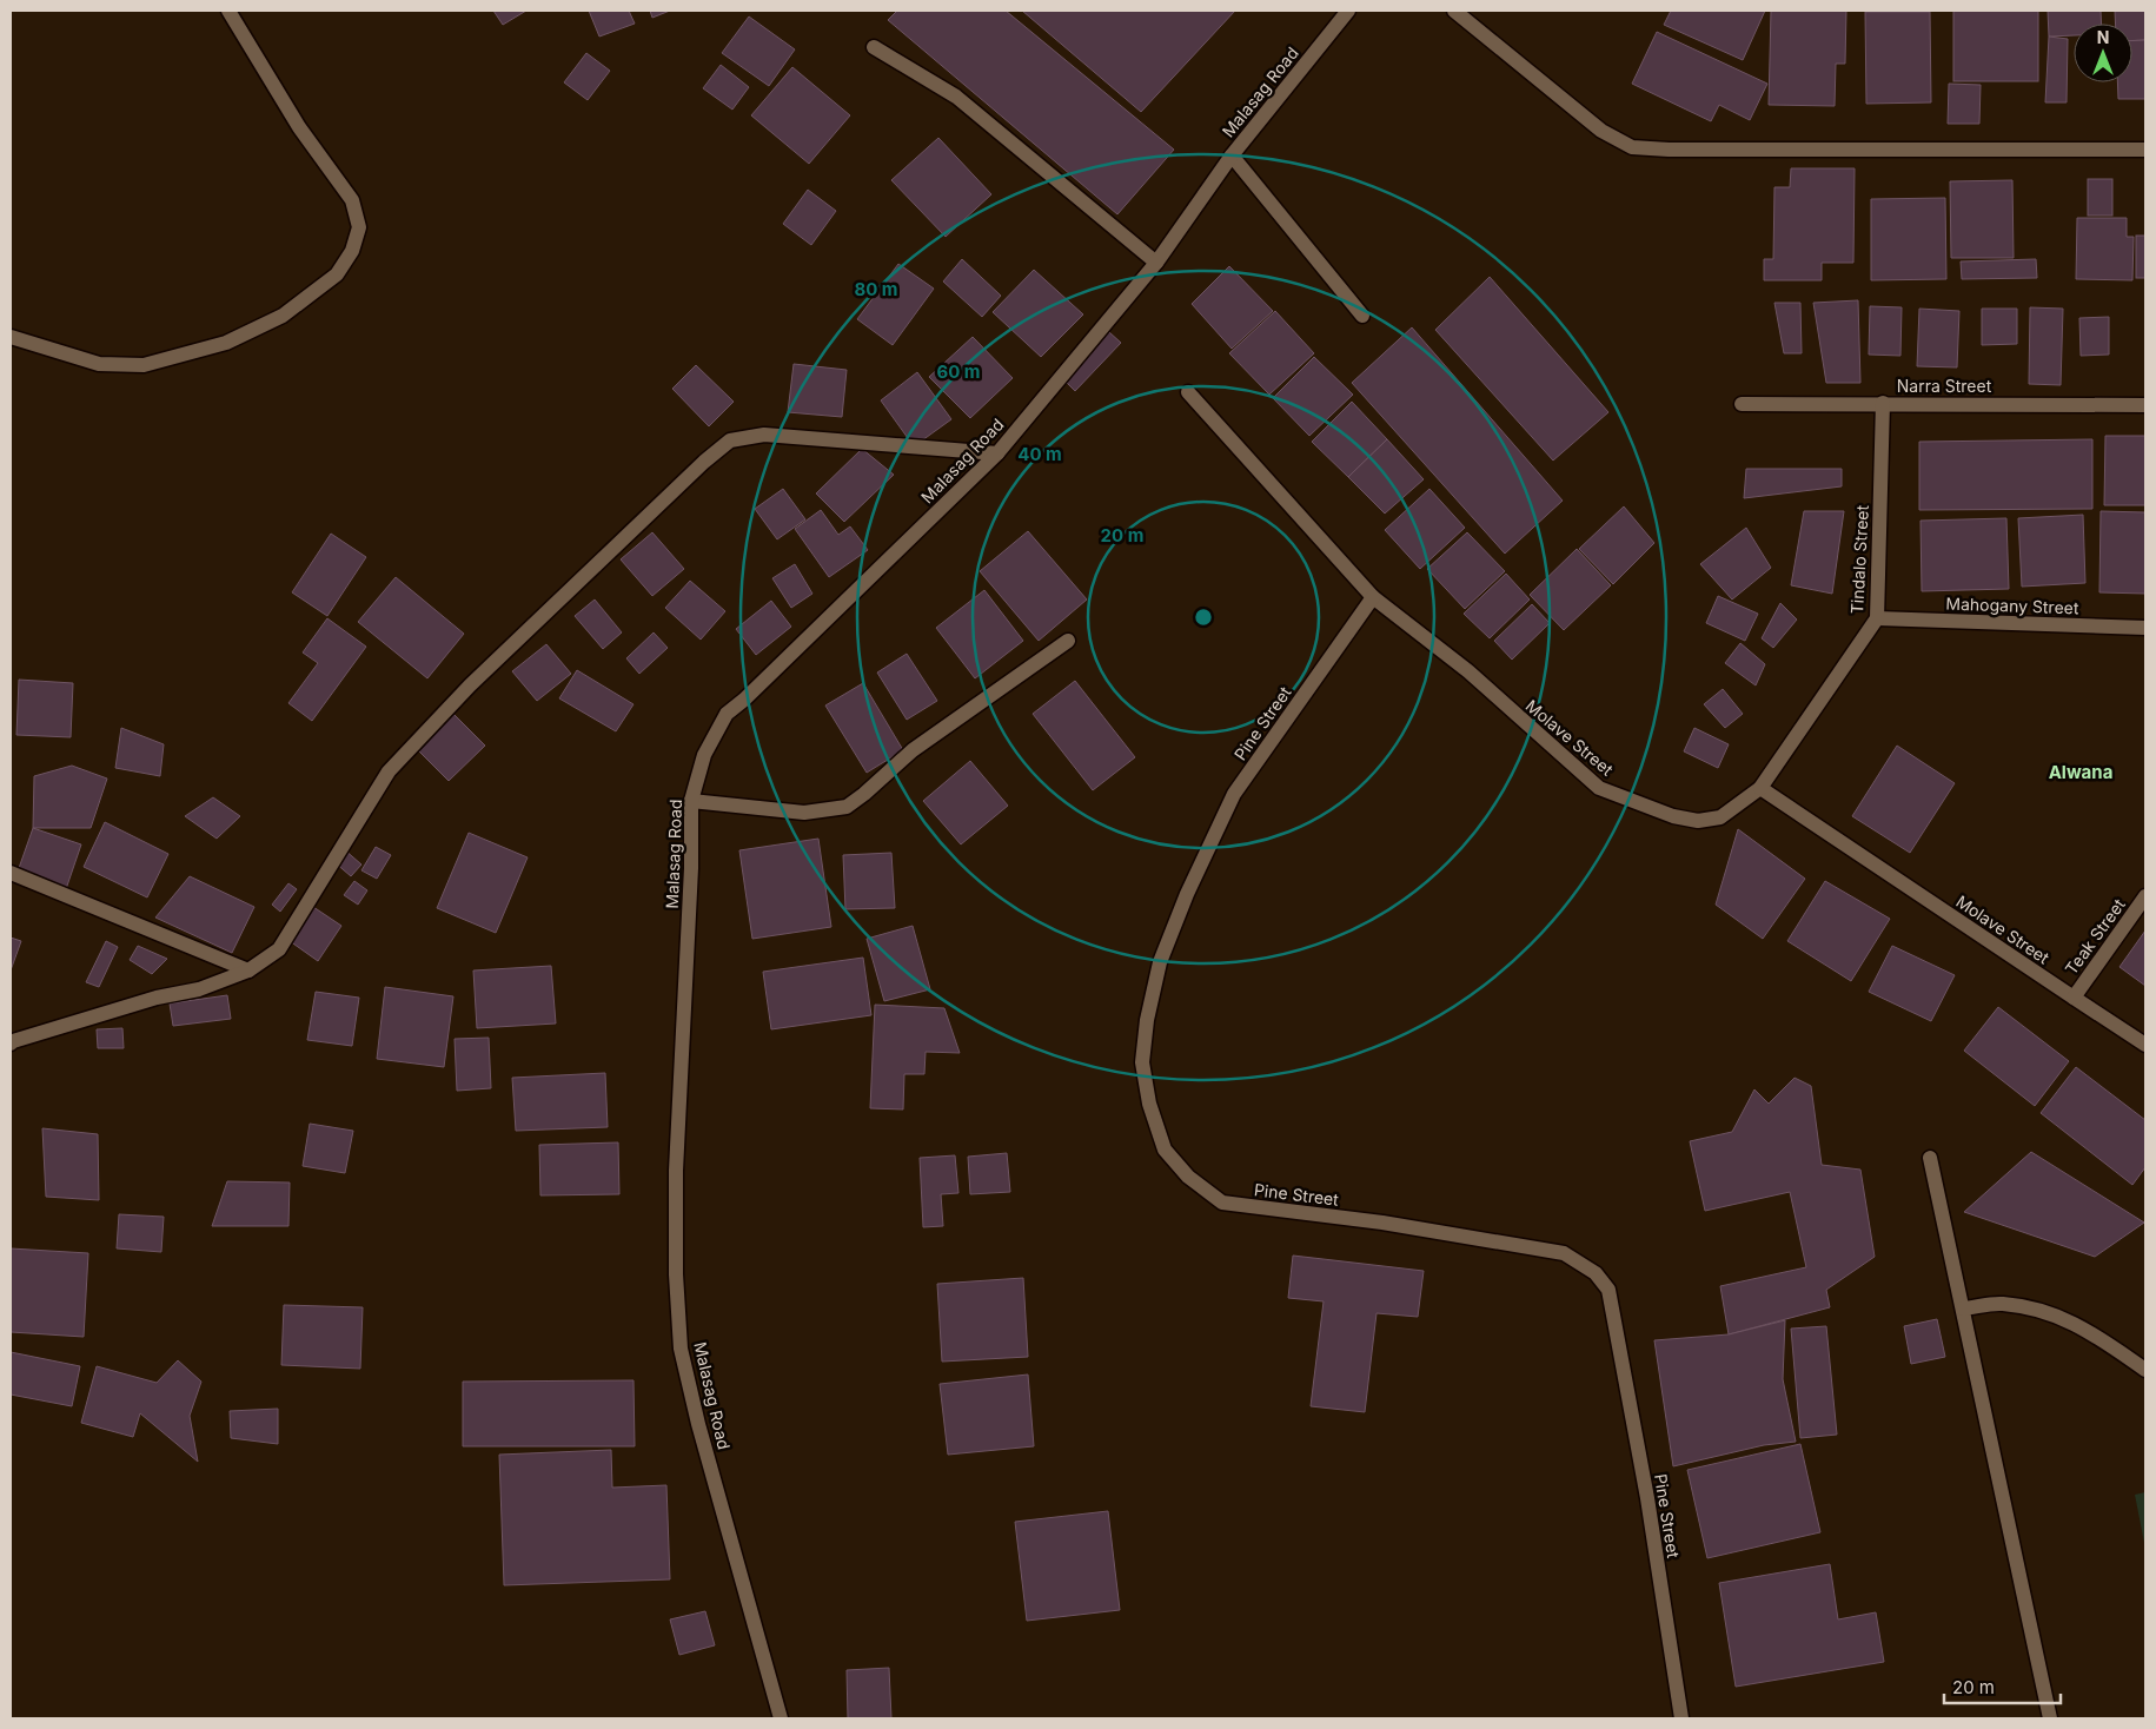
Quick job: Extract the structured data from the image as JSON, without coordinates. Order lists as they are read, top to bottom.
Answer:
{
  "streets": {
    "street": [
      "Malasag Road",
      "Narra Street",
      "Tindalo Street",
      "Mahogany Street",
      "Pine Street",
      "Molave Street",
      "Teak Street"
    ]
  },
  "crossings": [
    ["Narra Street", "Tindalo Street"],
    ["Tindalo Street", "Mahogany Street"],
    ["Tindalo Street", "Molave Street"],
    ["Pine Street", "Molave Street"],
    ["Molave Street", "Teak Street"]
  ],
  "districts": ["Alwana"],
  "scale_bar": "20 m",
  "north": "top",
  "rings": [
    "80 m",
    "60 m",
    "40 m",
    "20 m"
  ]
}
